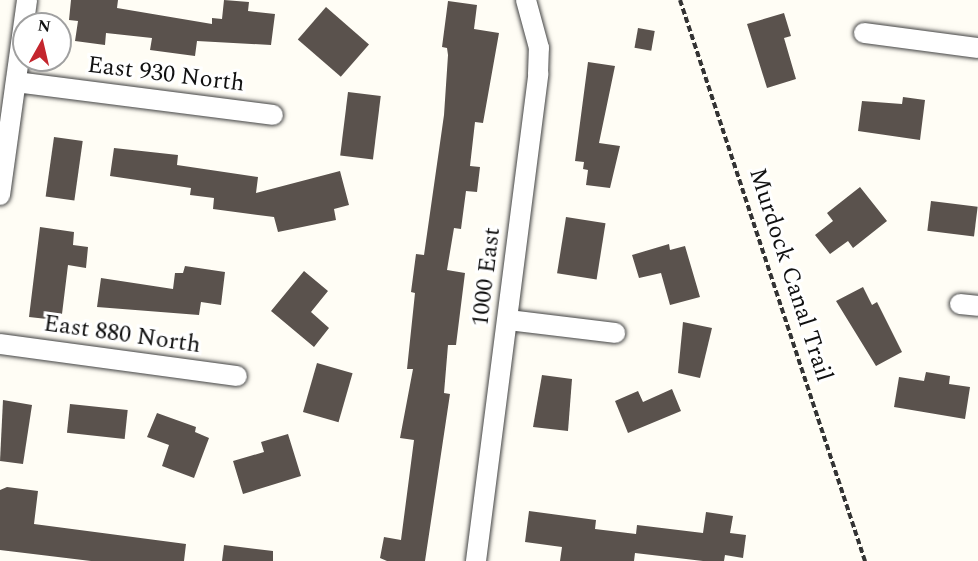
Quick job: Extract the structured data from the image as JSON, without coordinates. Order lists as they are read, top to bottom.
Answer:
{
  "streets": {
    "street": ["East 930 North", "1000 East", "East 880 North"],
    "path": ["Murdock Canal Trail"]
  },
  "north": "top"
}
